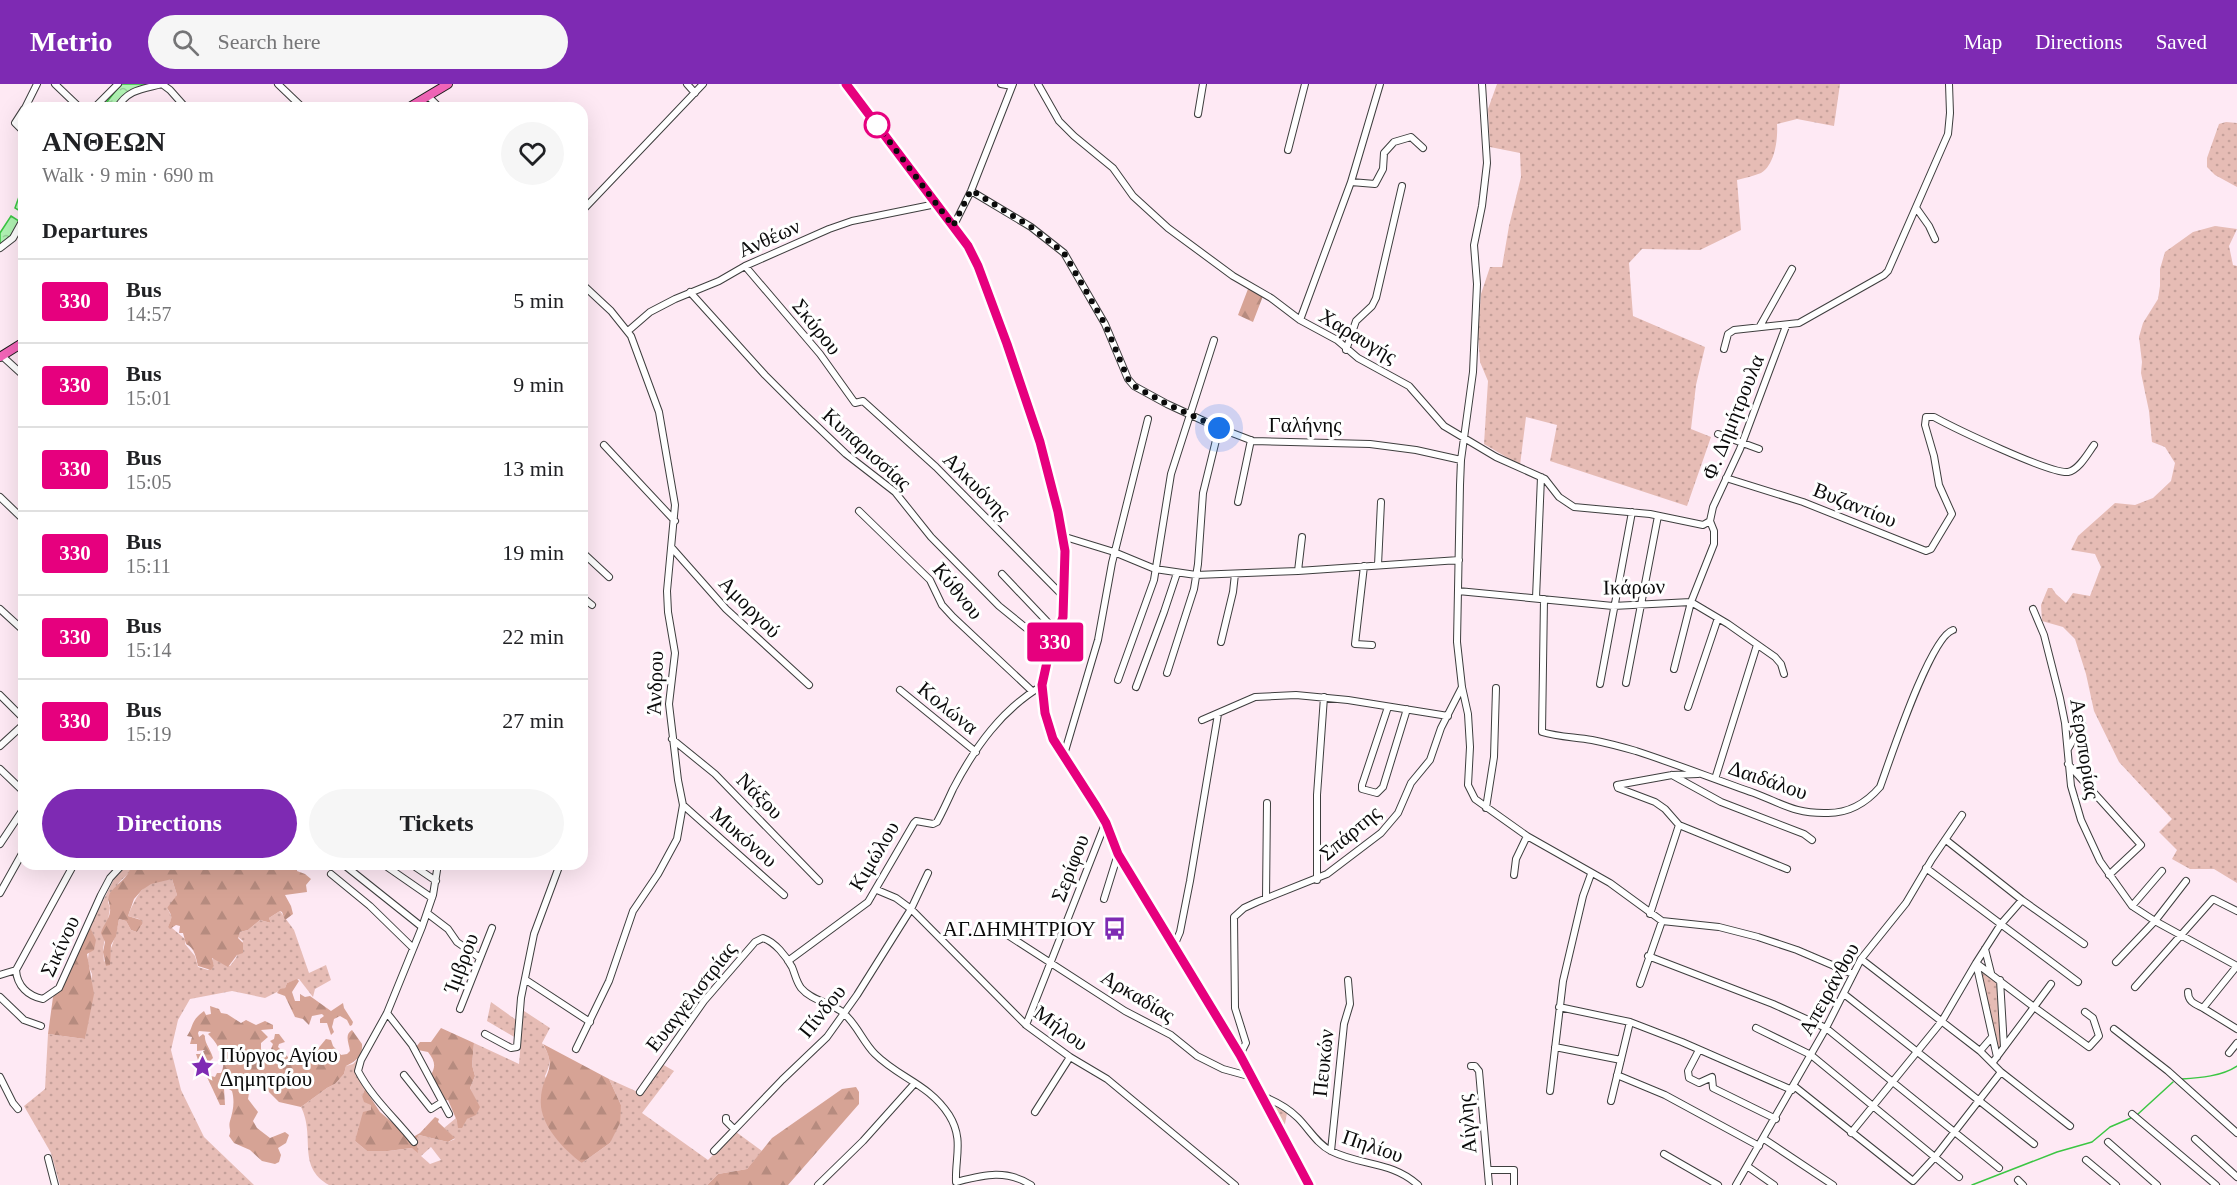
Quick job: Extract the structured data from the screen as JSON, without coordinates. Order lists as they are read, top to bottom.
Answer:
{
  "streets": {
    "street": [
      "Ανθέων",
      "Σκύρου",
      "Χαραυγής",
      "Φ. Δημήτρουλα",
      "Γαλήνης",
      "Κυπαρισσίας",
      "Αλκυόνης",
      "Βυζαντίου",
      "Ικάρων",
      "Κύθνου",
      "Αμοργού",
      "Άνδρου",
      "Κολώνα",
      "Αεροπορίας",
      "Δαιδάλου",
      "Νάξου",
      "Σπάρτης",
      "Μυκόνου",
      "Κιμώλου",
      "Σερίφου",
      "Σικίνου",
      "Ίμβρου",
      "Απειράνθου",
      "Αρκαδίας",
      "Ευαγγελιστρίας",
      "Πίνδου",
      "Μήλου",
      "Πευκών",
      "Αίγλης",
      "Πηλίου"
    ]
  },
  "crossings": [
    ["Ανθέων", "Σκύρου"],
    ["Ανθέων", "Κυπαρισσίας"],
    ["Ανθέων", "Άνδρου"],
    ["Σκύρου", "Αλκυόνης"],
    ["Χαραυγής", "Φ. Δημήτρουλα"],
    ["Φ. Δημήτρουλα", "Βυζαντίου"],
    ["Ικάρων", "Δαιδάλου"],
    ["Κύθνου", "Κιμώλου"],
    ["Αμοργού", "Άνδρου"],
    ["Άνδρου", "Νάξου"],
    ["Άνδρου", "Μυκόνου"],
    ["Κολώνα", "Κιμώλου"],
    ["Κιμώλου", "Ευαγγελιστρίας"],
    ["Κιμώλου", "Μήλου"],
    ["Σερίφου", "Αρκαδίας"],
    ["Σερίφου", "Μήλου"],
    ["Ευαγγελιστρίας", "Πίνδου"],
    ["Πίνδου", "Μήλου"],
    ["Πευκών", "Πηλίου"]
  ],
  "places": {
    "bus stop": ["ΑΓ.ΔΗΜΗΤΡΙΟΥ"],
    "place": ["Πύργος Αγίου Δημητρίου"]
  },
  "lines": ["bus line 330"],
  "page": {
    "header": "Metrio",
    "search": "Search here",
    "nav": ["Map", "Directions", "Saved"],
    "on_map": "330",
    "heading": [
      ["ΑΝΘΕΩΝ", "Walk · 9 min · 690 m"],
      "Departures"
    ],
    "list": [
      {
        "mark": "330",
        "name": "Bus",
        "note": "14:57",
        "value": "5 min"
      },
      {
        "mark": "330",
        "name": "Bus",
        "note": "15:01",
        "value": "9 min"
      },
      {
        "mark": "330",
        "name": "Bus",
        "note": "15:05",
        "value": "13 min"
      },
      {
        "mark": "330",
        "name": "Bus",
        "note": "15:11",
        "value": "19 min"
      },
      {
        "mark": "330",
        "name": "Bus",
        "note": "15:14",
        "value": "22 min"
      },
      {
        "mark": "330",
        "name": "Bus",
        "note": "15:19",
        "value": "27 min"
      }
    ],
    "buttons": ["Directions", "Tickets"]
  }
}
